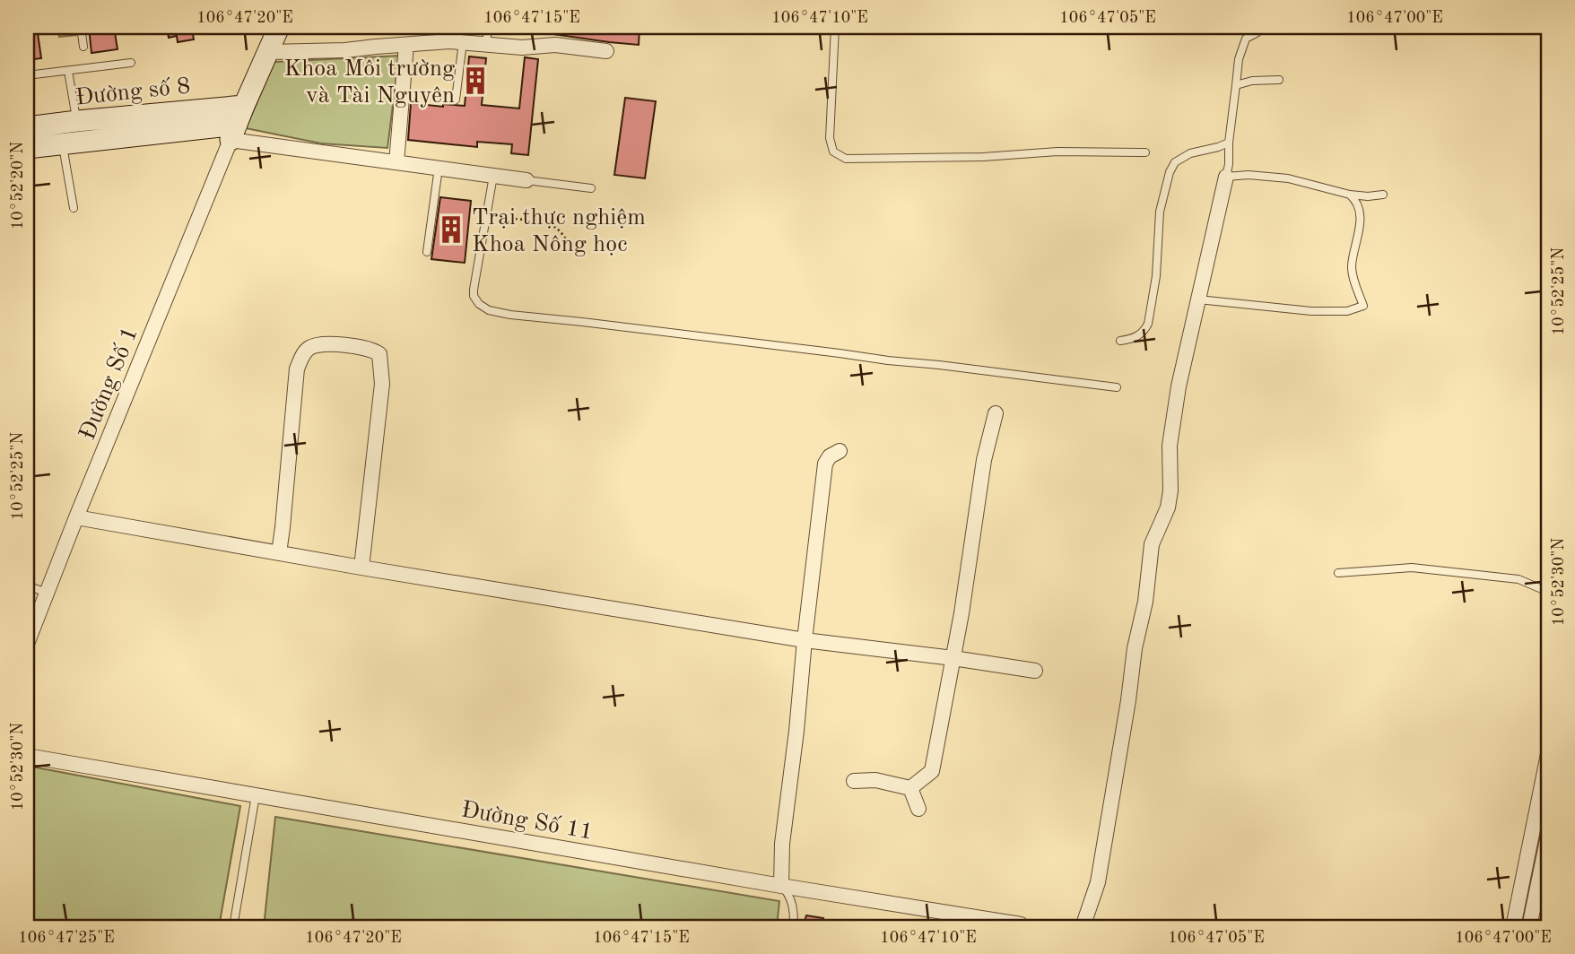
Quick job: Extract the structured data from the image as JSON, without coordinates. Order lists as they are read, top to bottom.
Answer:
{
  "streets": {
    "street": ["Đường số 8", "Đường Số 1", "Đường Số 11"]
  },
  "crossings": [
    ["Đường số 8", "Đường Số 1"]
  ],
  "places": {
    "building": ["Khoa Môi trường và Tài Nguyên", "Trại thực nghiệm Khoa Nông học"]
  },
  "coordinates": [
    "106°47'20\"E",
    "106°47'15\"E",
    "106°47'10\"E",
    "106°47'05\"E",
    "106°47'00\"E",
    "10°52'20\"N",
    "10°52'25\"N",
    "10°52'30\"N",
    "106°47'25\"E"
  ]
}
